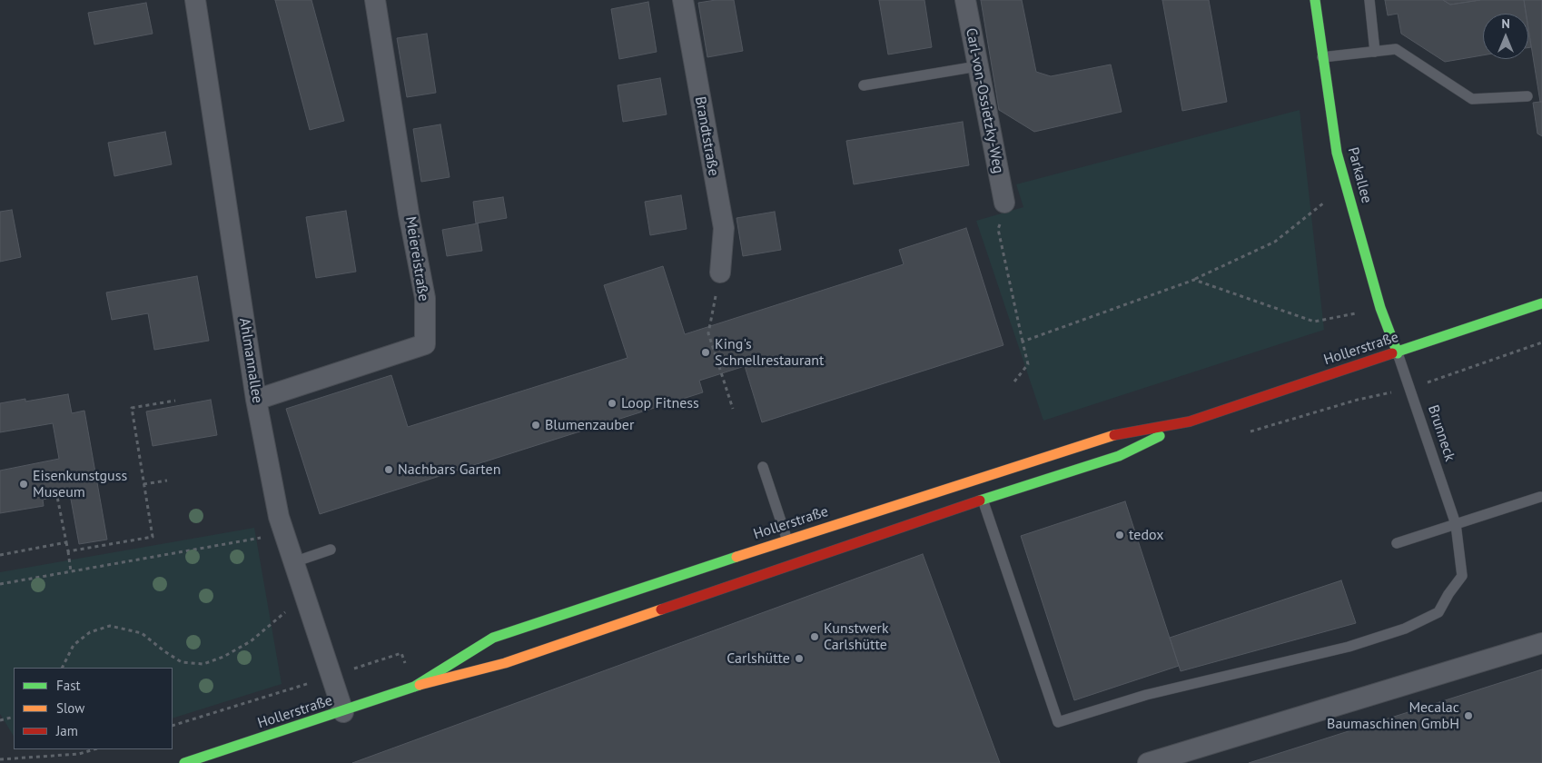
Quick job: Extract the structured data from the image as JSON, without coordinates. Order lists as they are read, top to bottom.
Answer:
{
  "streets": {
    "main road": ["Parkallee", "Hollerstraße"],
    "street": [
      "Carl-von-Ossietzky-Weg",
      "Brandtstraße",
      "Meiereistraße",
      "Ahlmannallee"
    ],
    "lane": ["Brunneck"]
  },
  "crossings": [
    ["Parkallee", "Hollerstraße"],
    ["Parkallee", "Brunneck"],
    ["Meiereistraße", "Ahlmannallee"],
    ["Hollerstraße", "Ahlmannallee"],
    ["Hollerstraße", "Brunneck"]
  ],
  "places": [
    "King's Schnellrestaurant",
    "Loop Fitness",
    "Blumenzauber",
    "Nachbars Garten",
    "Eisenkunstguss Museum",
    "tedox",
    "Kunstwerk Carlshütte",
    "Carlshütte",
    "Mecalac Baumaschinen GmbH"
  ],
  "legend": ["Fast", "Slow", "Jam"],
  "north": "top"
}
